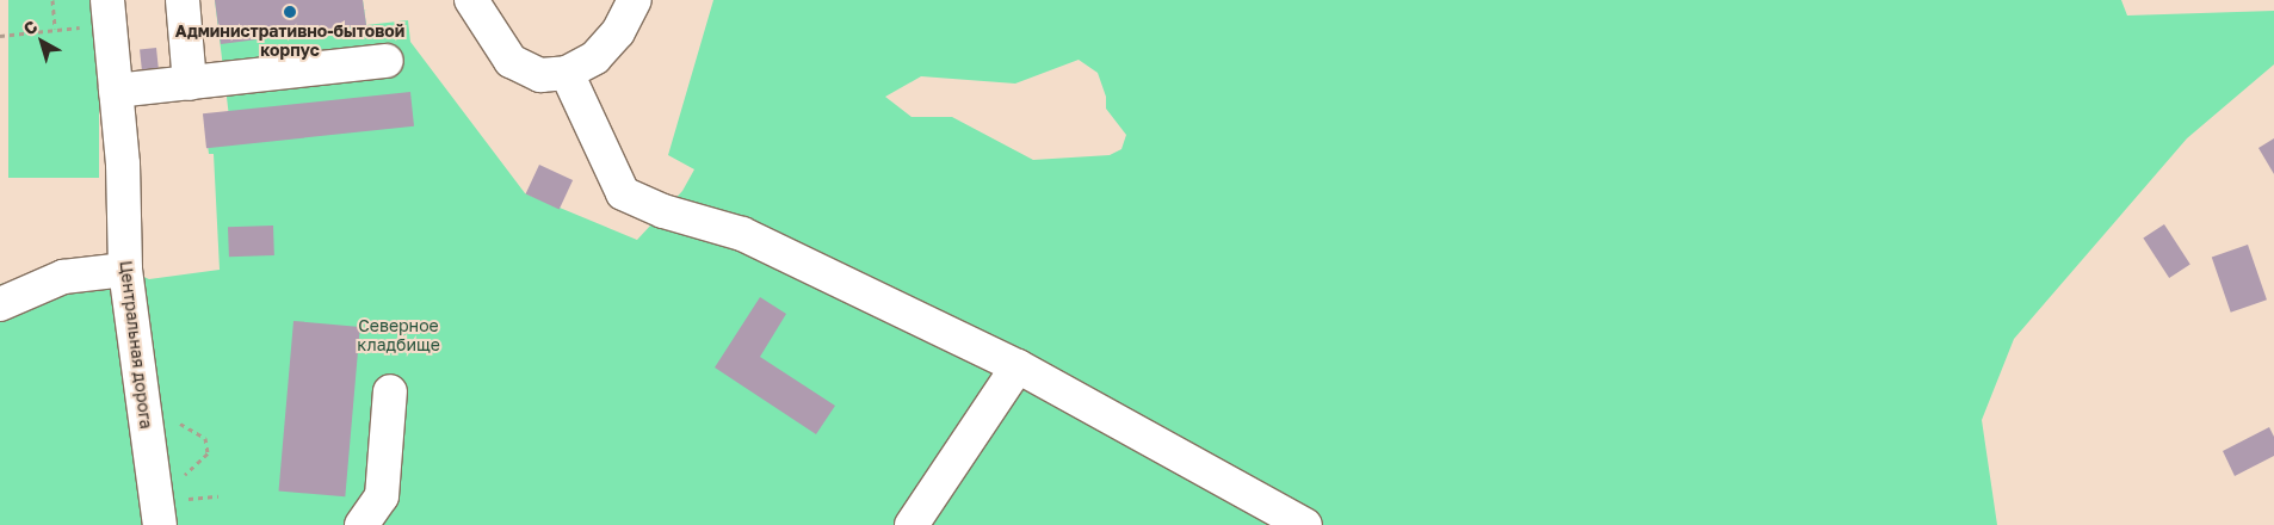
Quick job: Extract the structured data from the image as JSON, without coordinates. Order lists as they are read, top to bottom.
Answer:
{
  "streets": {
    "lane": ["Центральная дорога"]
  },
  "parks": ["Северное кладбище"],
  "places": ["Административно-бытовой корпус"],
  "north": "top left"
}
